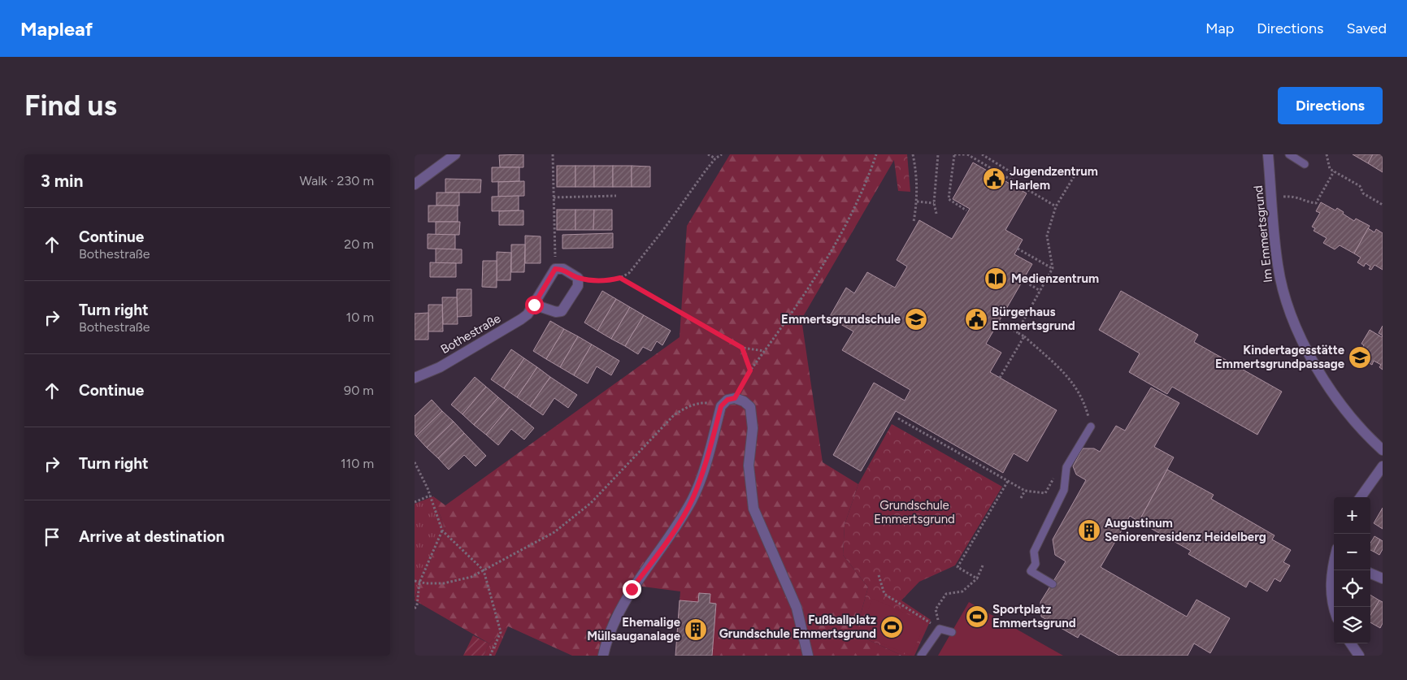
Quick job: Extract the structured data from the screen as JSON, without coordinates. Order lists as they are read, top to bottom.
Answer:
{
  "streets": {
    "street": ["Im Emmertsgrund", "Bothestraße"]
  },
  "parks": ["Grundschule Emmertsgrund"],
  "places": {
    "public building": ["Jugendzentrum Harlem", "Bürgerhaus Emmertsgrund"],
    "library": ["Medienzentrum"],
    "school or university": ["Emmertsgrundschule", "Kindertagesstätte Emmertsgrundpassage"],
    "building": ["Augustinum Seniorenresidenz Heidelberg", "Ehemalige Müllsauganalage"],
    "sports": ["Sportplatz Emmertsgrund", "Fußballplatz Grundschule Emmertsgrund"]
  },
  "page": {
    "header": "Mapleaf",
    "nav": ["Map", "Directions", "Saved"],
    "buttons": "Directions",
    "title": "Find us",
    "heading": ["3 min", "Walk · 230 m"],
    "list": [
      ["Continue", "Bothestraße", "20 m"],
      ["Turn right", "Bothestraße", "10 m"],
      ["Continue", "90 m"],
      ["Turn right", "110 m"],
      "Arrive at destination"
    ],
    "map_buttons": ["+", "−"]
  }
}
